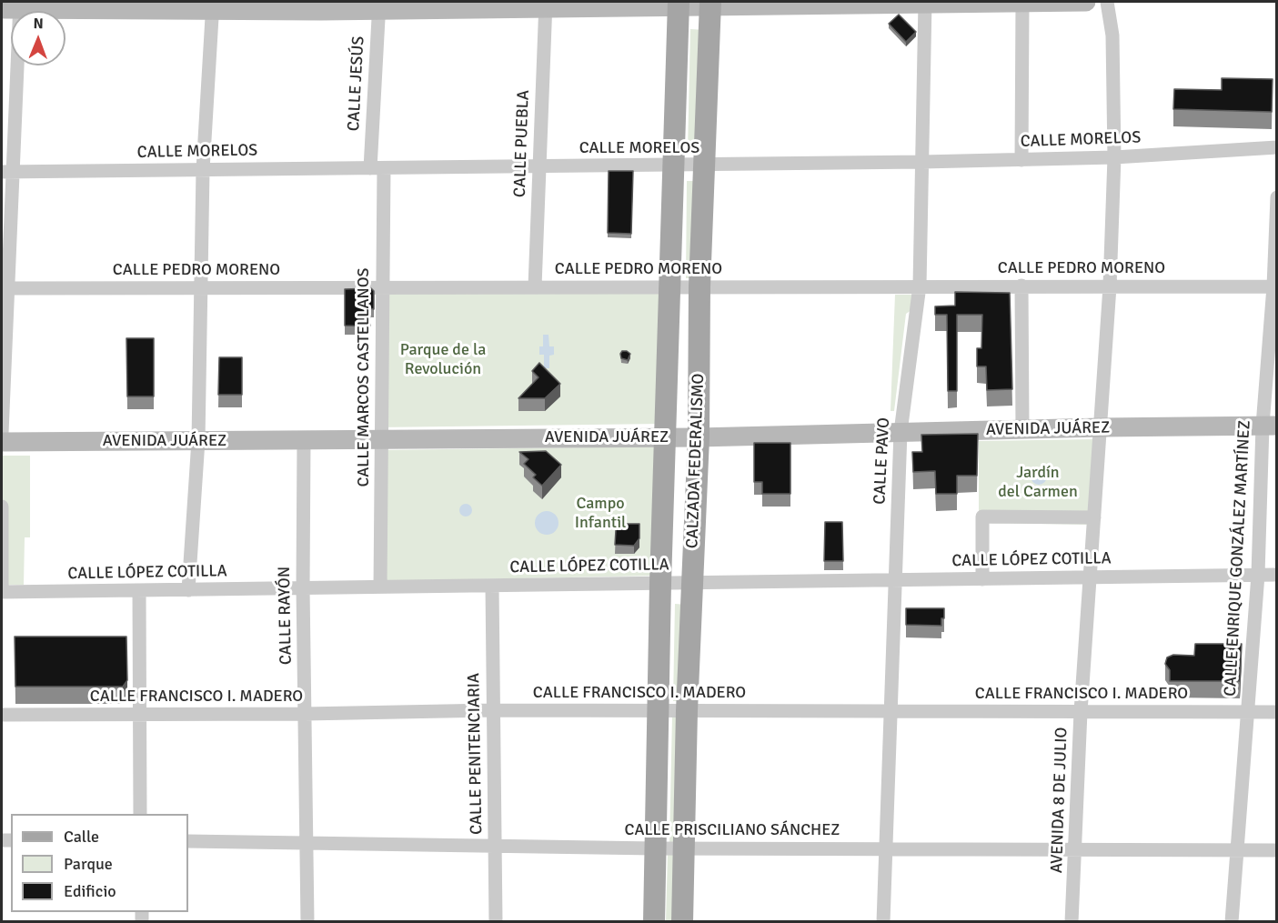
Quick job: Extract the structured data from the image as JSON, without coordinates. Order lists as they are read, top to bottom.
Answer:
{
  "streets": {
    "main road": ["AVENIDA JUÁREZ", "CALZADA FEDERALISMO"],
    "street": [
      "CALLE JESÚS",
      "CALLE MORELOS",
      "CALLE PUEBLA",
      "CALLE PEDRO MORENO",
      "CALLE MARCOS CASTELLANOS",
      "CALLE PAVO",
      "CALLE ENRIQUE GONZÁLEZ MARTÍNEZ",
      "CALLE LÓPEZ COTILLA",
      "CALLE RAYÓN",
      "CALLE FRANCISCO I. MADERO",
      "CALLE PENITENCIARIA",
      "AVENIDA 8 DE JULIO",
      "CALLE PRISCILIANO SÁNCHEZ"
    ]
  },
  "crossings": [
    ["CALLE JESÚS", "CALLE MORELOS"],
    ["CALLE JESÚS", "CALLE MARCOS CASTELLANOS"],
    ["CALLE MORELOS", "CALLE PUEBLA"],
    ["CALLE MORELOS", "CALLE MARCOS CASTELLANOS"],
    ["CALLE MORELOS", "CALZADA FEDERALISMO"],
    ["CALLE MORELOS", "CALLE PAVO"],
    ["CALLE MORELOS", "AVENIDA 8 DE JULIO"],
    ["CALLE PUEBLA", "CALLE PEDRO MORENO"],
    ["CALLE PEDRO MORENO", "CALLE MARCOS CASTELLANOS"],
    ["CALLE PEDRO MORENO", "CALZADA FEDERALISMO"],
    ["CALLE PEDRO MORENO", "CALLE PAVO"],
    ["CALLE PEDRO MORENO", "CALLE ENRIQUE GONZÁLEZ MARTÍNEZ"],
    ["CALLE PEDRO MORENO", "AVENIDA 8 DE JULIO"],
    ["CALLE MARCOS CASTELLANOS", "AVENIDA JUÁREZ"],
    ["CALLE MARCOS CASTELLANOS", "CALLE LÓPEZ COTILLA"],
    ["AVENIDA JUÁREZ", "CALZADA FEDERALISMO"],
    ["AVENIDA JUÁREZ", "CALLE PAVO"],
    ["AVENIDA JUÁREZ", "CALLE ENRIQUE GONZÁLEZ MARTÍNEZ"],
    ["AVENIDA JUÁREZ", "CALLE RAYÓN"],
    ["AVENIDA JUÁREZ", "AVENIDA 8 DE JULIO"],
    ["CALZADA FEDERALISMO", "CALLE LÓPEZ COTILLA"],
    ["CALZADA FEDERALISMO", "CALLE FRANCISCO I. MADERO"],
    ["CALZADA FEDERALISMO", "CALLE PRISCILIANO SÁNCHEZ"],
    ["CALLE PAVO", "CALLE LÓPEZ COTILLA"],
    ["CALLE PAVO", "CALLE FRANCISCO I. MADERO"],
    ["CALLE PAVO", "CALLE PRISCILIANO SÁNCHEZ"],
    ["CALLE ENRIQUE GONZÁLEZ MARTÍNEZ", "CALLE LÓPEZ COTILLA"],
    ["CALLE ENRIQUE GONZÁLEZ MARTÍNEZ", "CALLE FRANCISCO I. MADERO"],
    ["CALLE ENRIQUE GONZÁLEZ MARTÍNEZ", "CALLE PRISCILIANO SÁNCHEZ"],
    ["CALLE LÓPEZ COTILLA", "CALLE RAYÓN"],
    ["CALLE LÓPEZ COTILLA", "CALLE PENITENCIARIA"],
    ["CALLE LÓPEZ COTILLA", "AVENIDA 8 DE JULIO"],
    ["CALLE RAYÓN", "CALLE FRANCISCO I. MADERO"],
    ["CALLE RAYÓN", "CALLE PRISCILIANO SÁNCHEZ"],
    ["CALLE FRANCISCO I. MADERO", "CALLE PENITENCIARIA"],
    ["CALLE FRANCISCO I. MADERO", "AVENIDA 8 DE JULIO"],
    ["CALLE PENITENCIARIA", "CALLE PRISCILIANO SÁNCHEZ"],
    ["AVENIDA 8 DE JULIO", "CALLE PRISCILIANO SÁNCHEZ"]
  ],
  "parks": ["Parque de la Revolución", "Jardín del Carmen", "Campo Infantil"],
  "legend": ["Calle", "Parque", "Edificio"],
  "north": "top"
}
